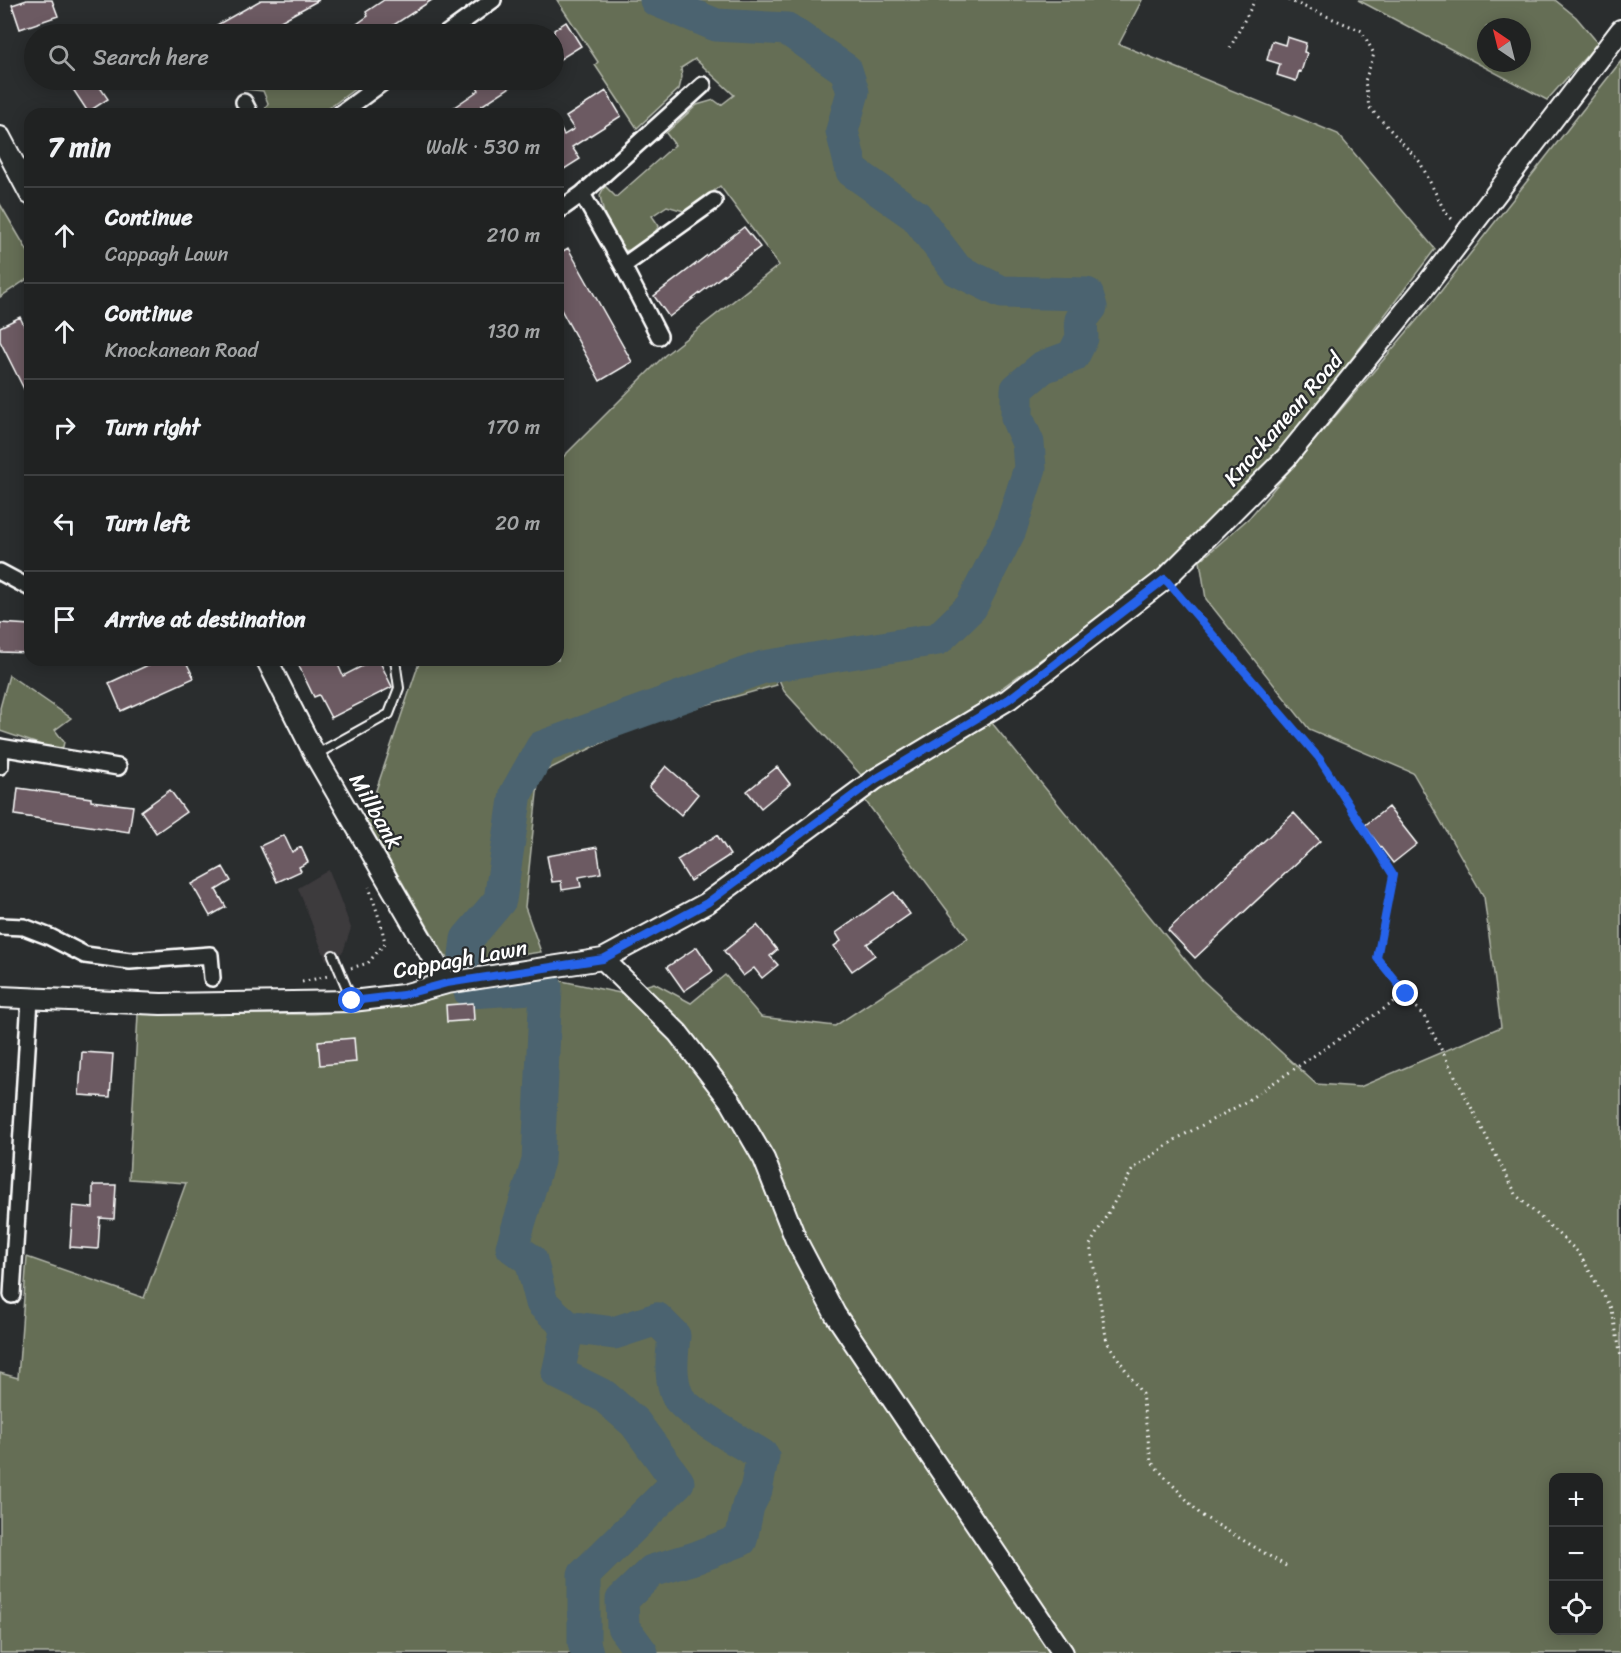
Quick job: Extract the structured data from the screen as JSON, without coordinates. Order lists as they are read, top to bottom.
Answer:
{
  "streets": {
    "street": ["Knockanean Road", "Millbank", "Cappagh Lawn"]
  },
  "crossings": [
    ["Knockanean Road", "Cappagh Lawn"],
    ["Millbank", "Cappagh Lawn"]
  ],
  "north": "top left",
  "page": {
    "search": "Search here",
    "heading": ["7 min", "Walk · 530 m"],
    "list": [
      ["Continue", "Cappagh Lawn", "210 m"],
      ["Continue", "Knockanean Road", "130 m"],
      ["Turn right", "170 m"],
      ["Turn left", "20 m"],
      "Arrive at destination"
    ],
    "map_buttons": ["+", "−"]
  }
}
